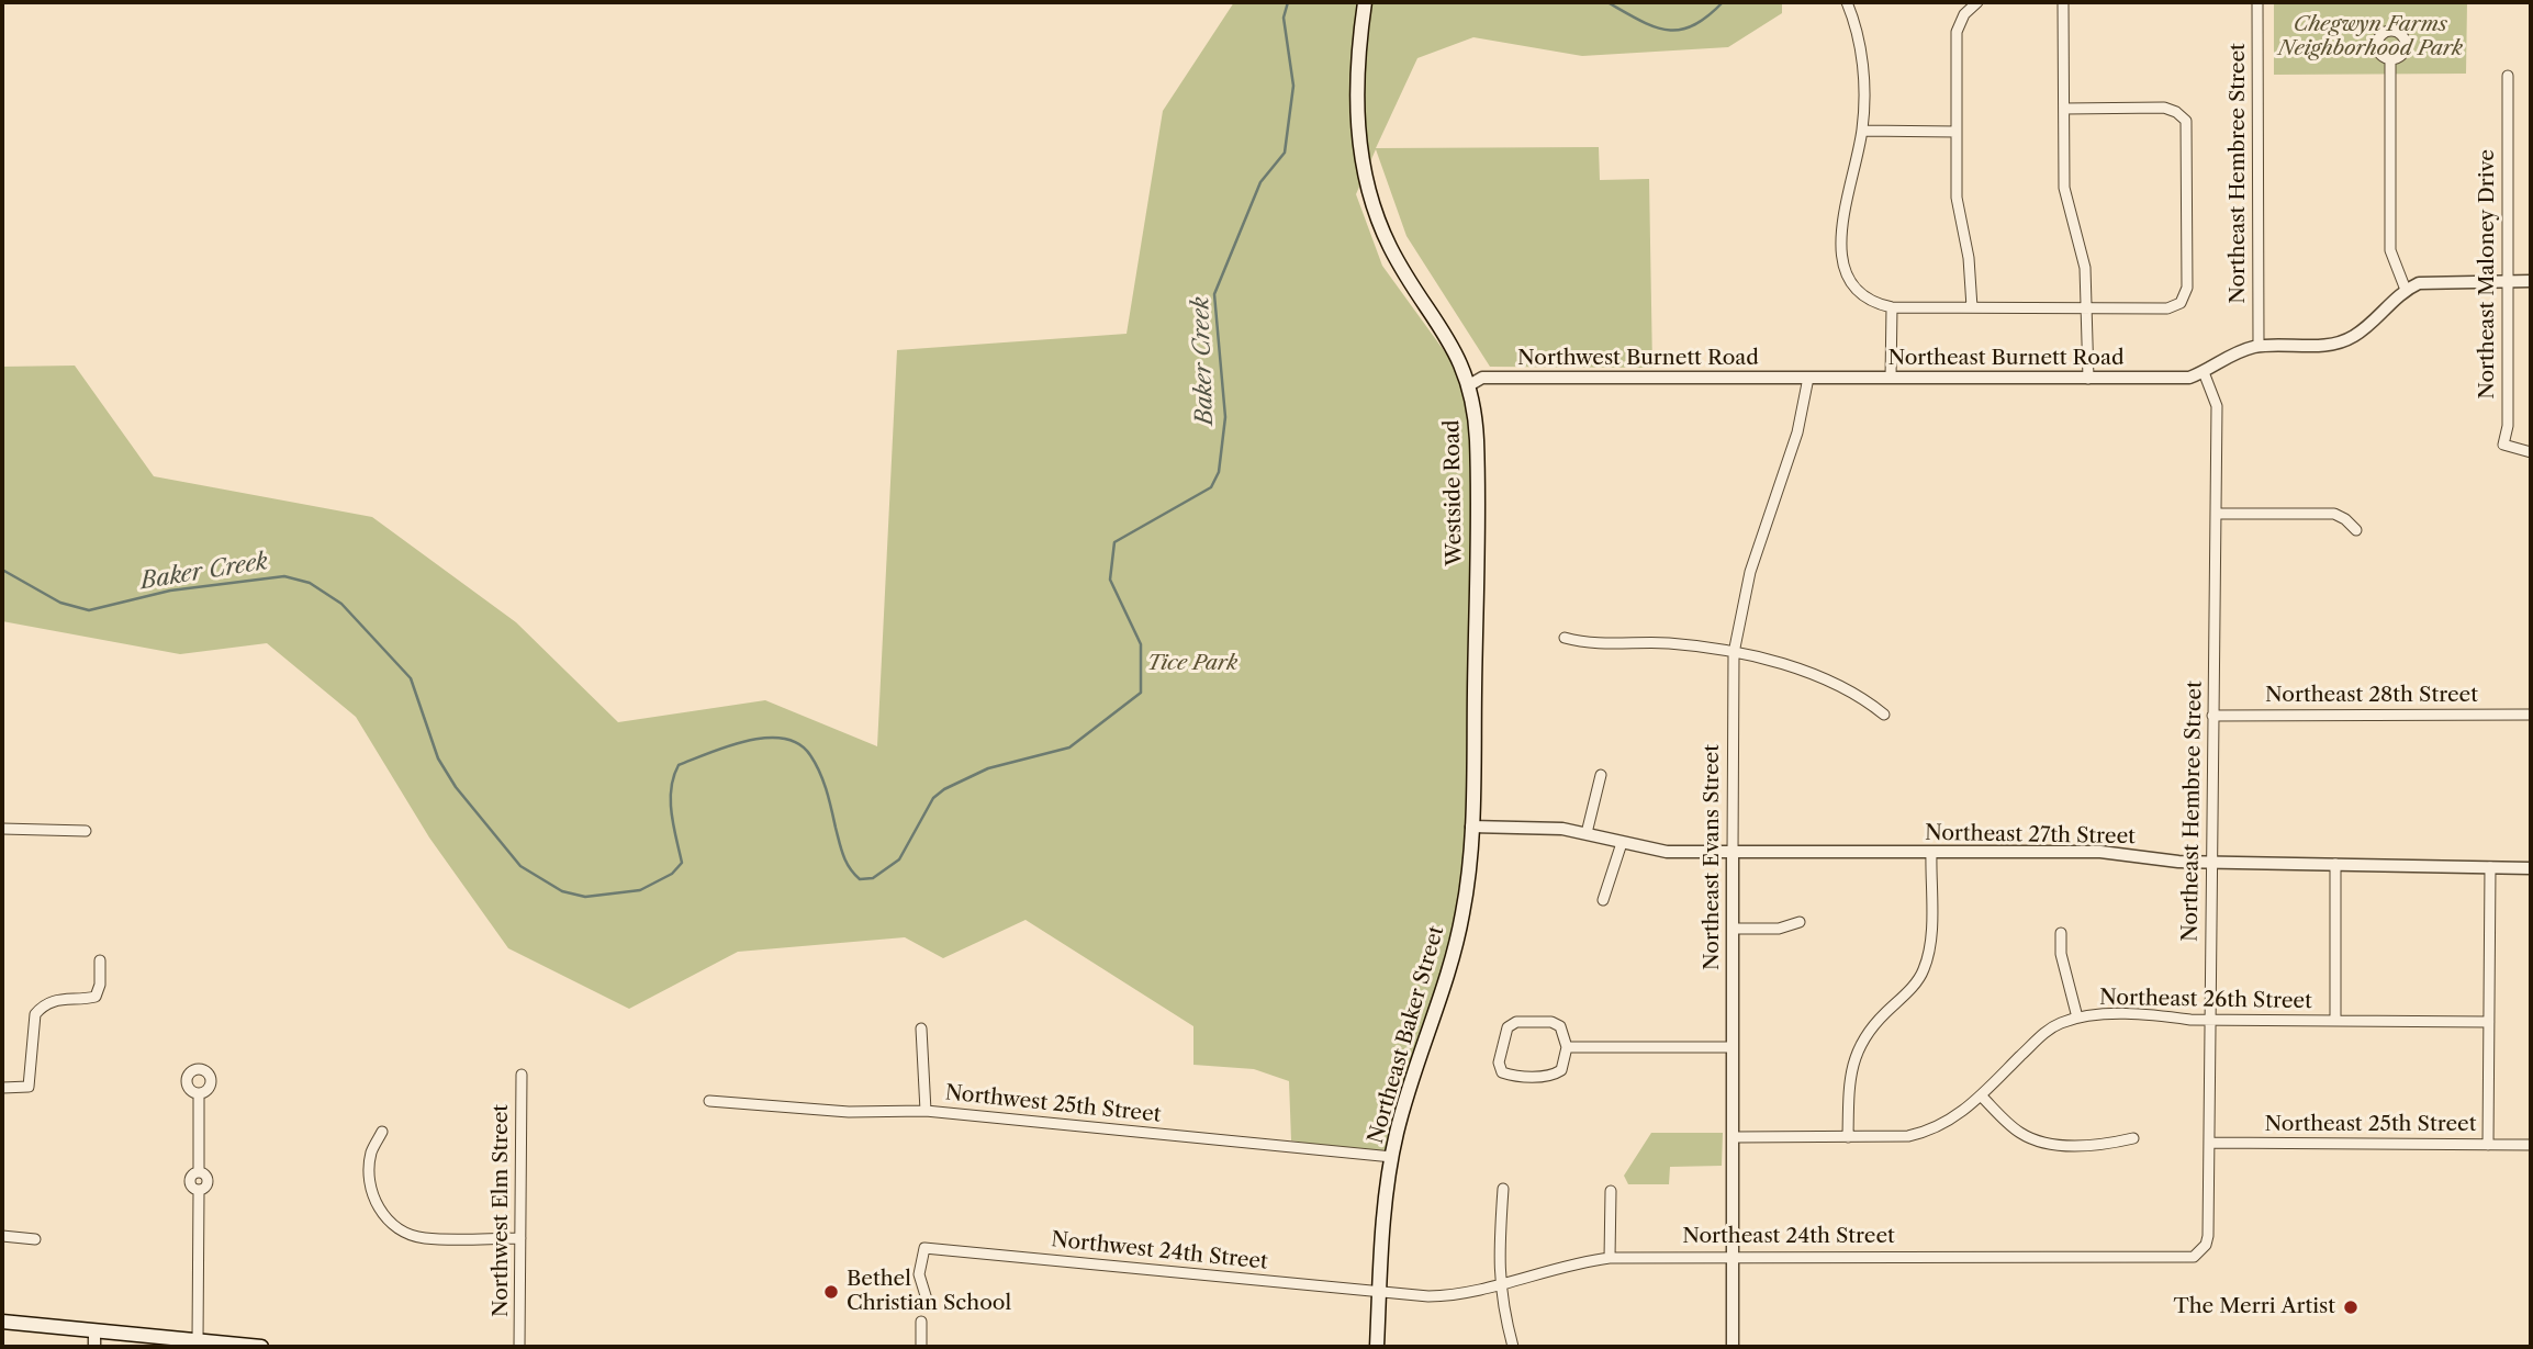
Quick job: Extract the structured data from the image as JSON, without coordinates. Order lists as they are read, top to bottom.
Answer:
{
  "streets": {
    "main road": ["Westside Road", "Northeast Baker Street"],
    "street": [
      "Northeast Hembree Street",
      "Northeast Maloney Drive",
      "Northwest Burnett Road",
      "Northeast Burnett Road",
      "Northeast 28th Street",
      "Northeast 27th Street",
      "Northeast Evans Street",
      "Northeast 26th Street",
      "Northwest 25th Street",
      "Northeast 25th Street",
      "Northwest Elm Street",
      "Northeast 24th Street",
      "Northwest 24th Street"
    ]
  },
  "crossings": [
    ["Northeast Hembree Street", "Northeast Burnett Road"],
    ["Northeast Hembree Street", "Northeast 28th Street"],
    ["Northeast Hembree Street", "Northeast 27th Street"],
    ["Northeast Hembree Street", "Northeast 26th Street"],
    ["Northeast Hembree Street", "Northeast 25th Street"],
    ["Northeast Hembree Street", "Northeast 24th Street"],
    ["Northwest Burnett Road", "Northeast Burnett Road"],
    ["Northwest Burnett Road", "Westside Road"],
    ["Northwest Burnett Road", "Northeast Evans Street"],
    ["Northeast Burnett Road", "Northeast Evans Street"],
    ["Westside Road", "Northeast 27th Street"],
    ["Westside Road", "Northeast Baker Street"],
    ["Northeast 27th Street", "Northeast Evans Street"],
    ["Northeast 27th Street", "Northeast Baker Street"],
    ["Northeast Evans Street", "Northeast 26th Street"],
    ["Northeast Evans Street", "Northeast 24th Street"],
    ["Northeast Baker Street", "Northwest 25th Street"],
    ["Northeast Baker Street", "Northeast 24th Street"],
    ["Northeast Baker Street", "Northwest 24th Street"],
    ["Northeast 24th Street", "Northwest 24th Street"]
  ],
  "water": ["Baker Creek"],
  "parks": ["Chegwyn Farms Neighborhood Park", "Tice Park"],
  "places": ["Bethel Christian School", "The Merri Artist"]
}
